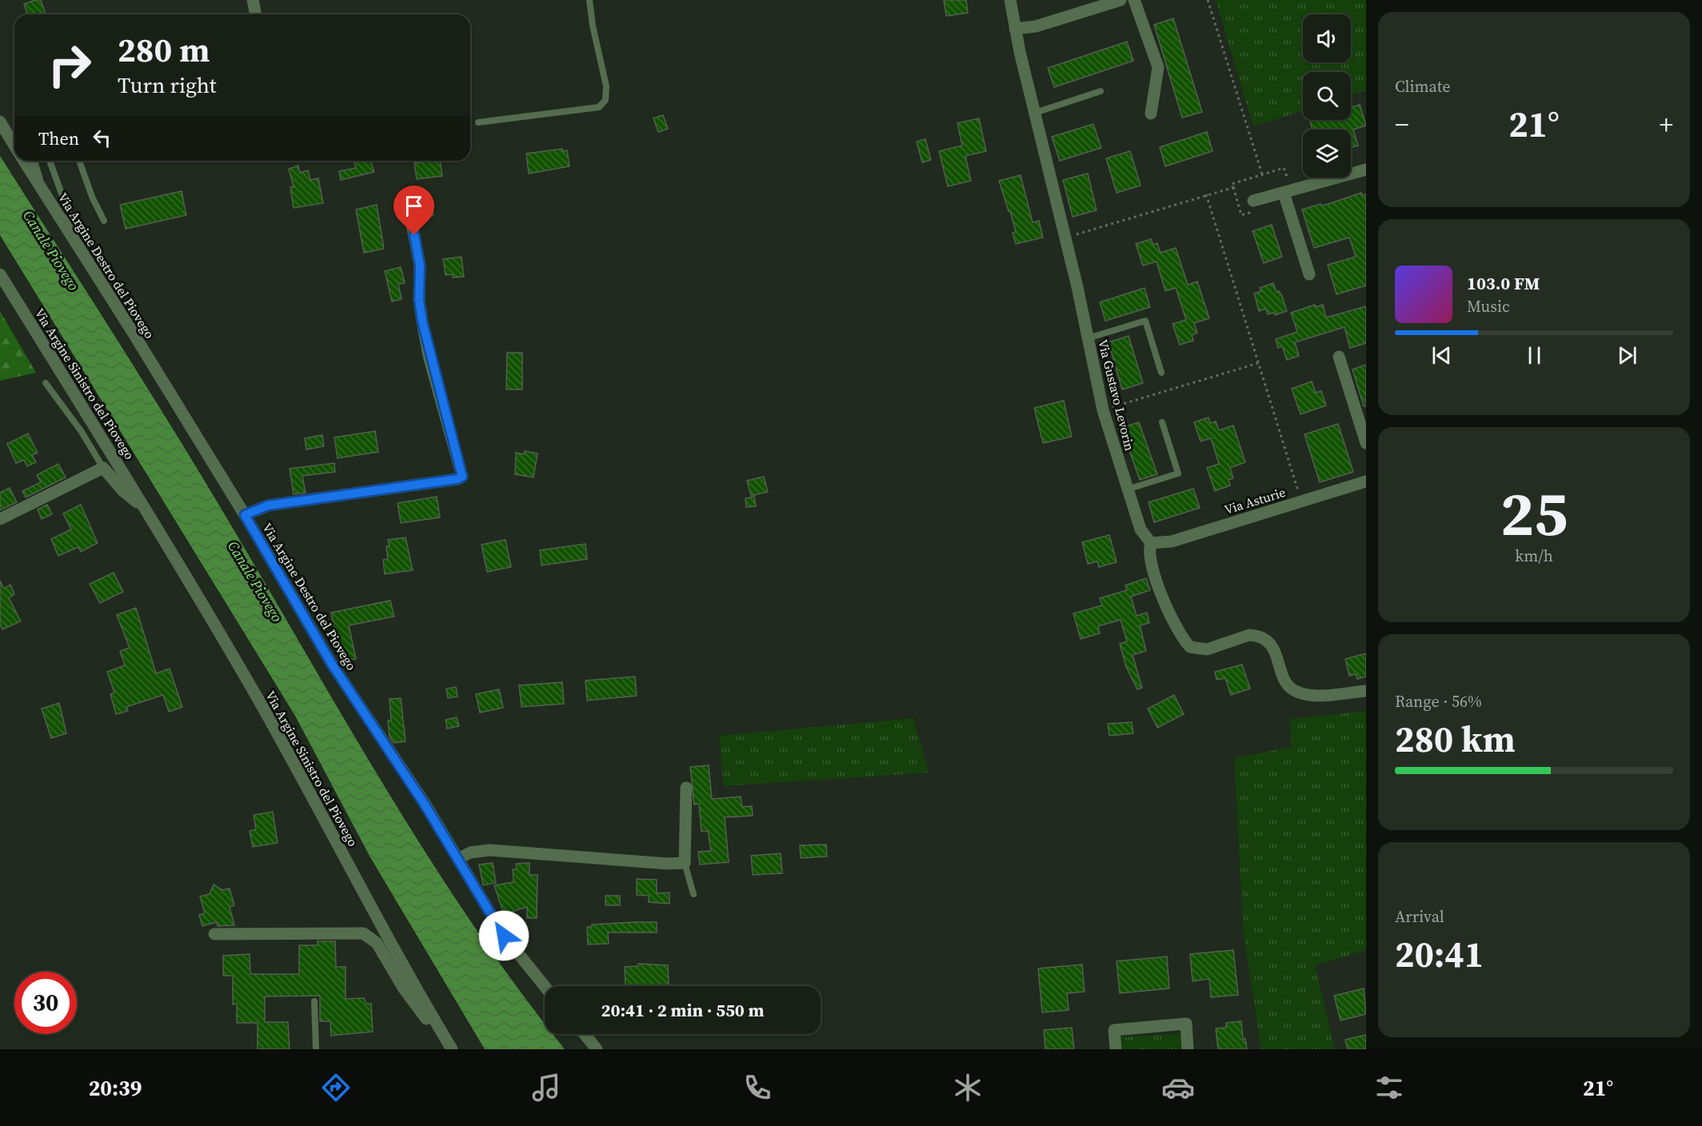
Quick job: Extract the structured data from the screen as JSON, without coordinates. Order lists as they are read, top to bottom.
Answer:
{
  "streets": {
    "street": [
      "Via Argine Destro del Piovego",
      "Via Argine Sinistro del Piovego",
      "Via Gustavo Levorin",
      "Via Asturie"
    ]
  },
  "crossings": [
    ["Via Gustavo Levorin", "Via Asturie"]
  ],
  "water": ["Canale Piovego"],
  "page": {
    "tile": [
      "Climate",
      ["25", "km/h"],
      ["Range · 56%", "280 km"],
      ["Arrival", "20:41"]
    ],
    "turn": ["280 m", "Turn right"],
    "heat": ["−", "21°", "+"],
    "then": "Then",
    "song": ["103.0 FM", "Music"],
    "limit": "30",
    "trip": "20:41 · 2 min · 550 m",
    "tabs": ["20:39", "21°"]
  }
}
